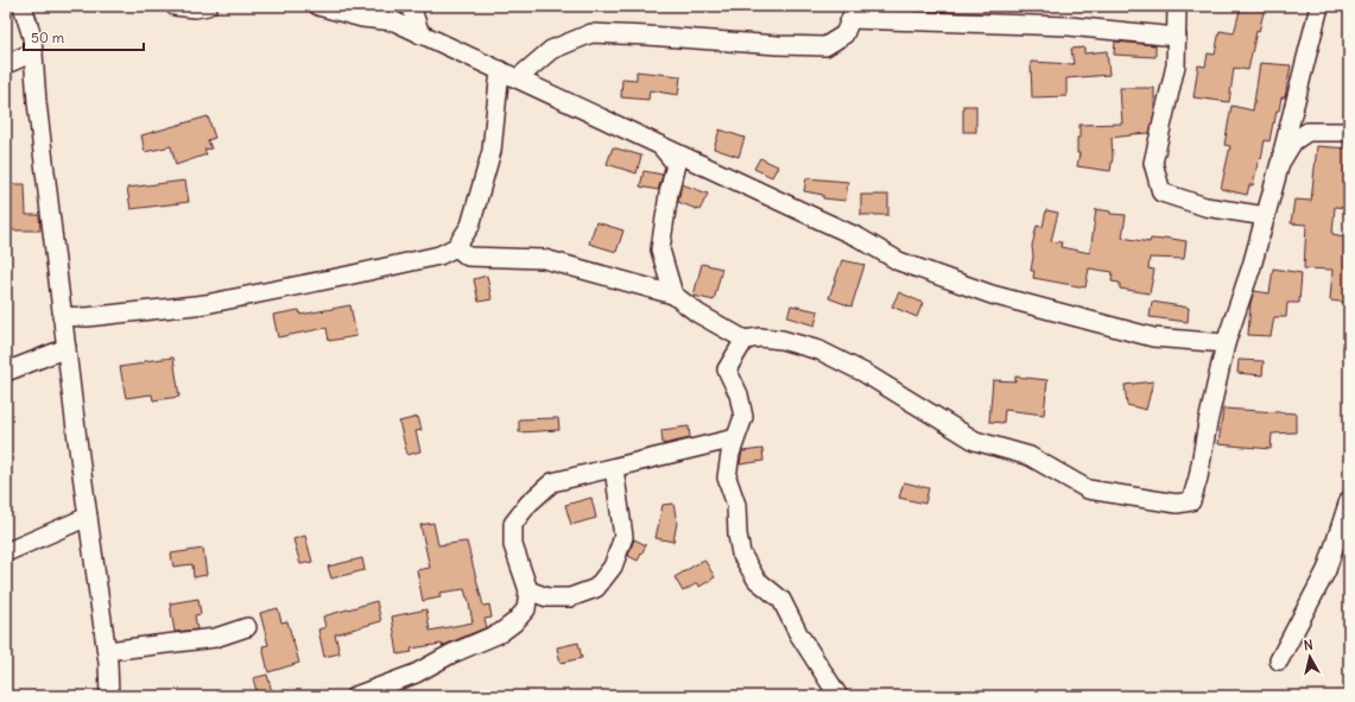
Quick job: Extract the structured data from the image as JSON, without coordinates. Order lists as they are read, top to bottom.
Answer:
{
  "scale_bar": "50 m",
  "north": "top"
}
